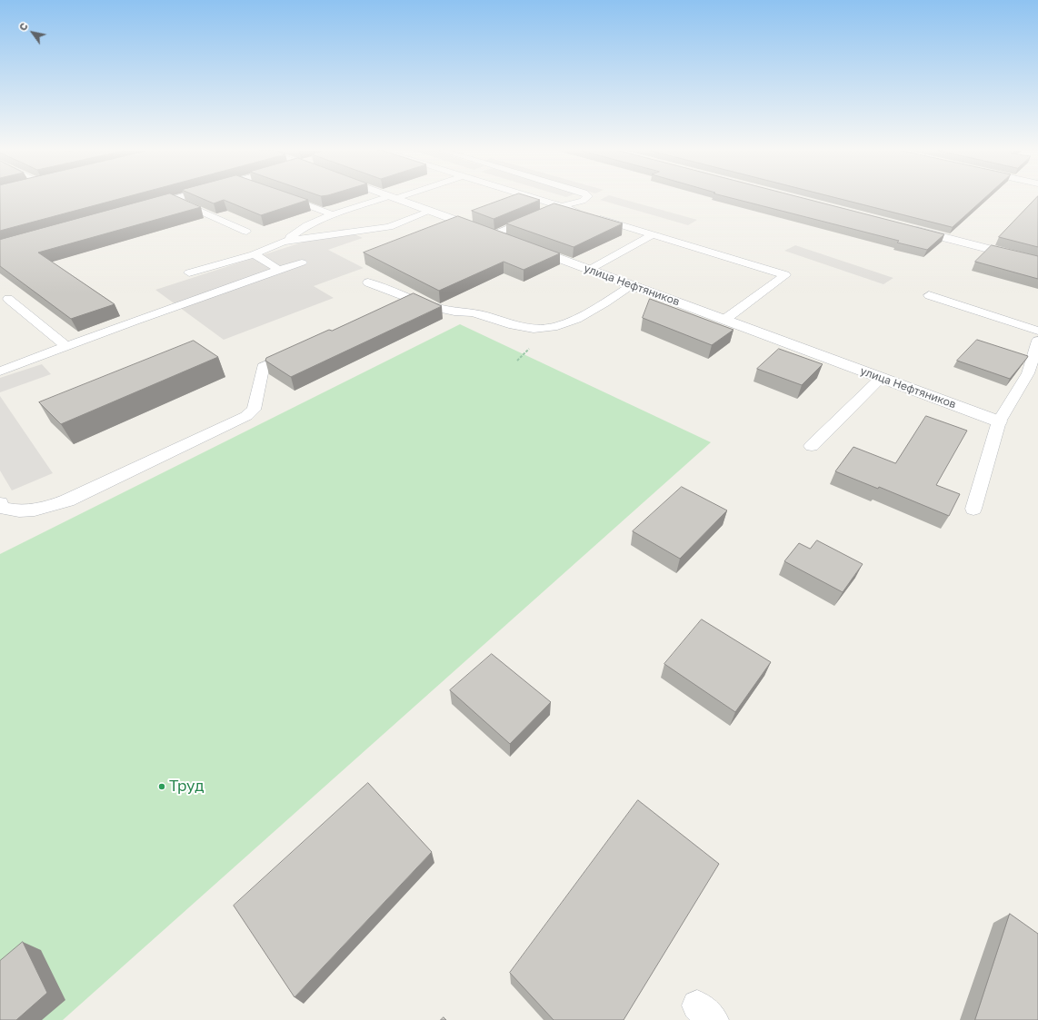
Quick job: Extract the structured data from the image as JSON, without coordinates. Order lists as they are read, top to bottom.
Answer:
{
  "streets": {
    "street": ["улица Нефтяников"]
  },
  "places": ["Труд"],
  "north": "top left"
}
